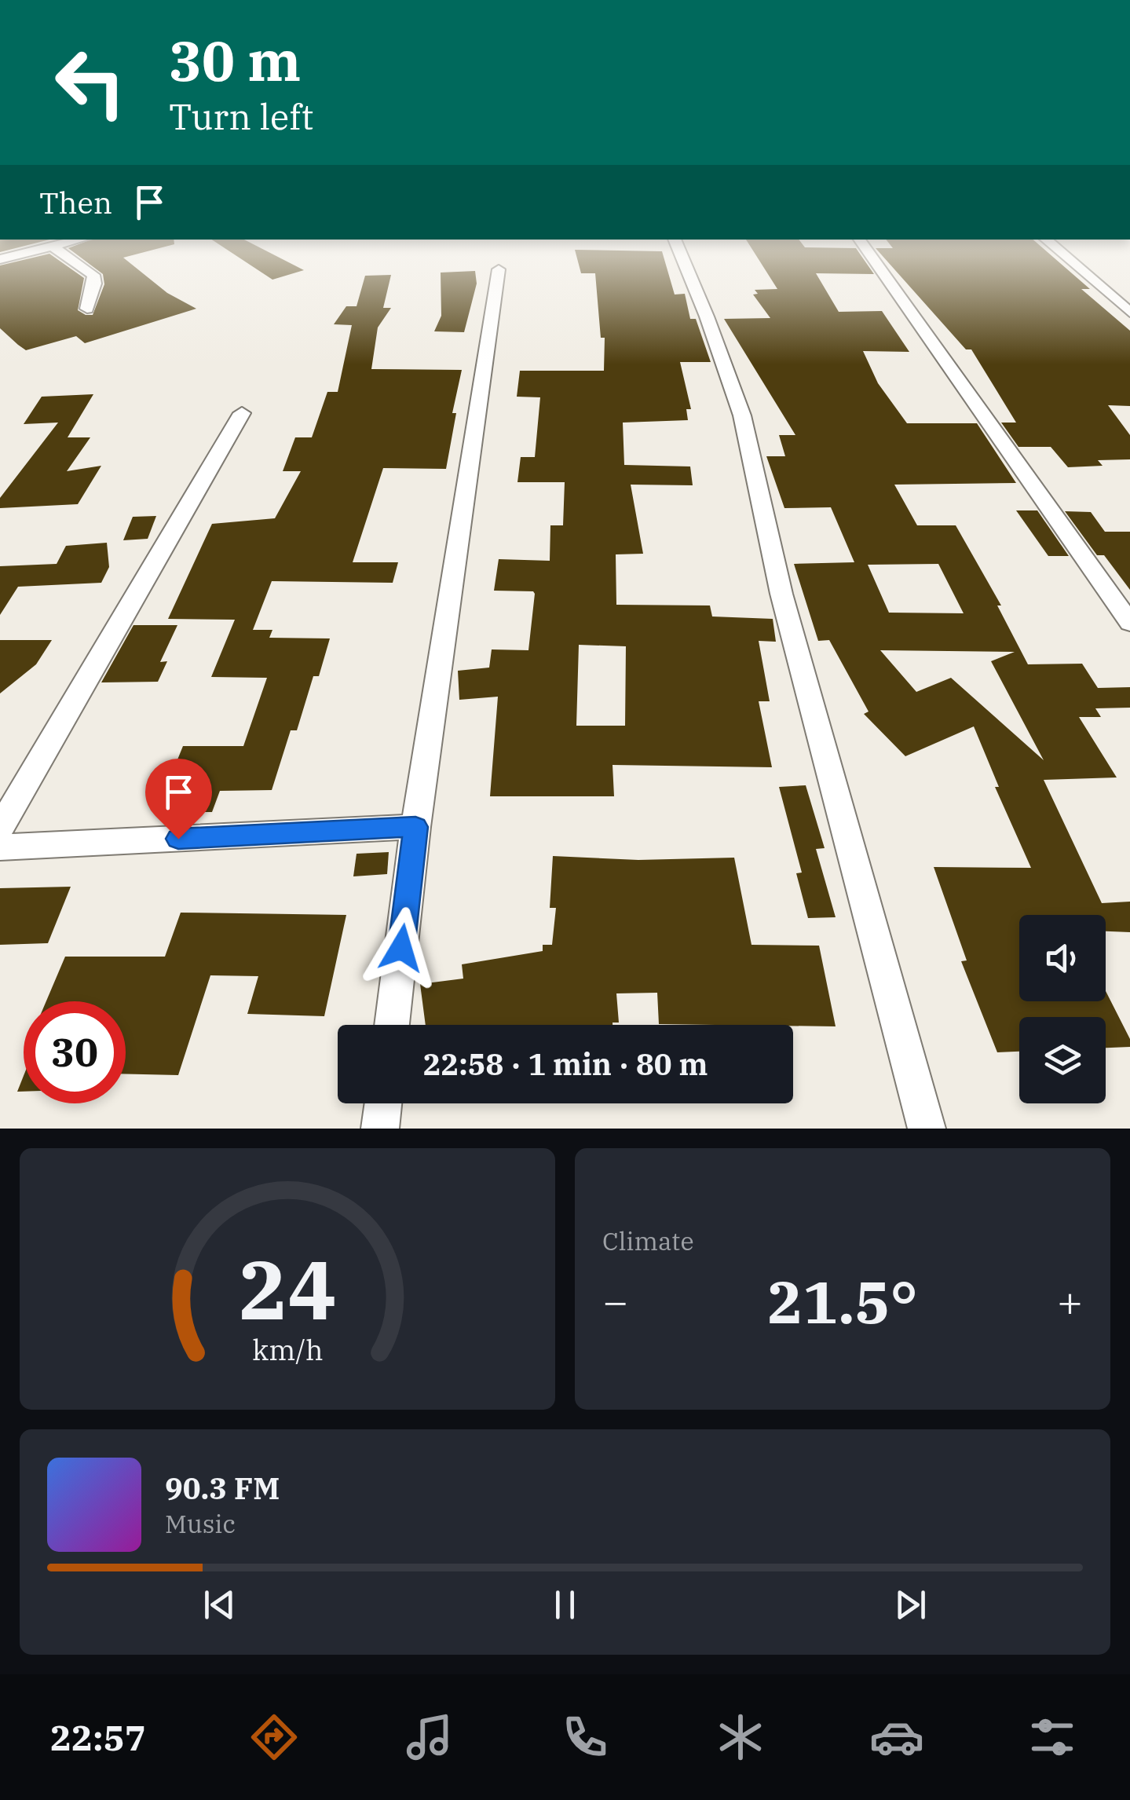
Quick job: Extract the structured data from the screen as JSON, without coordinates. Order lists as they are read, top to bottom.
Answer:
{
  "page": {
    "turn": ["30 m", "Turn left"],
    "then": "Then",
    "limit": "30",
    "trip": "22:58 · 1 min · 80 m",
    "tile": "Climate",
    "heat": ["−", "21.5°", "+"],
    "song": ["90.3 FM", "Music"],
    "tabs": "22:57",
    "gauge": ["24", "km/h"]
  }
}
